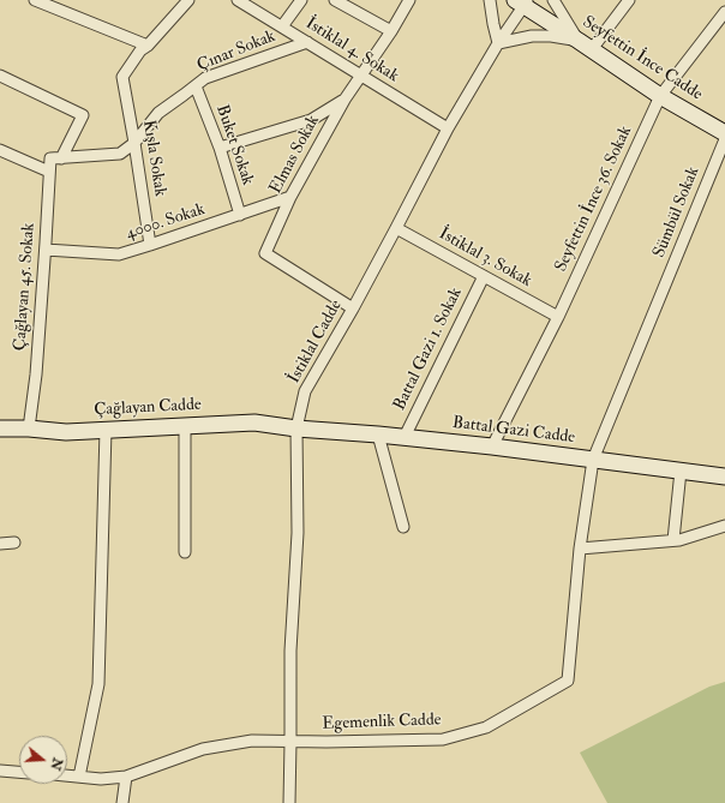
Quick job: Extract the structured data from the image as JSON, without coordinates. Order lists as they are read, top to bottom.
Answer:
{
  "streets": {
    "street": [
      "İstiklal 4. Sokak",
      "Çınar Sokak",
      "Seyfettin İnce Cadde",
      "Buket Sokak",
      "Elmas Sokak",
      "Kışla Sokak",
      "Seyfettin İnce 36. Sokak",
      "Sümbül Sokak",
      "4000. Sokak",
      "İstiklal 3. Sokak",
      "Çağlayan 45. Sokak",
      "İstiklal Cadde",
      "Battal Gazi 1. Sokak",
      "Çağlayan Cadde",
      "Battal Gazi Cadde",
      "Egemenlik Cadde"
    ]
  },
  "crossings": [
    ["İstiklal 4. Sokak", "Çınar Sokak"],
    ["İstiklal 4. Sokak", "Elmas Sokak"],
    ["İstiklal 4. Sokak", "İstiklal Cadde"],
    ["Çınar Sokak", "Buket Sokak"],
    ["Çınar Sokak", "Kışla Sokak"],
    ["Seyfettin İnce Cadde", "Seyfettin İnce 36. Sokak"],
    ["Seyfettin İnce Cadde", "İstiklal Cadde"],
    ["Buket Sokak", "4000. Sokak"],
    ["Elmas Sokak", "4000. Sokak"],
    ["Elmas Sokak", "İstiklal Cadde"],
    ["Kışla Sokak", "4000. Sokak"],
    ["Seyfettin İnce 36. Sokak", "İstiklal 3. Sokak"],
    ["Seyfettin İnce 36. Sokak", "Battal Gazi Cadde"],
    ["Sümbül Sokak", "Battal Gazi Cadde"],
    ["Sümbül Sokak", "Egemenlik Cadde"],
    ["4000. Sokak", "Çağlayan 45. Sokak"],
    ["İstiklal 3. Sokak", "İstiklal Cadde"],
    ["İstiklal 3. Sokak", "Battal Gazi 1. Sokak"],
    ["Çağlayan 45. Sokak", "Çağlayan Cadde"],
    ["İstiklal Cadde", "Çağlayan Cadde"],
    ["İstiklal Cadde", "Battal Gazi Cadde"],
    ["İstiklal Cadde", "Egemenlik Cadde"],
    ["Battal Gazi 1. Sokak", "Battal Gazi Cadde"],
    ["Çağlayan Cadde", "Battal Gazi Cadde"]
  ],
  "north": "right"
}
